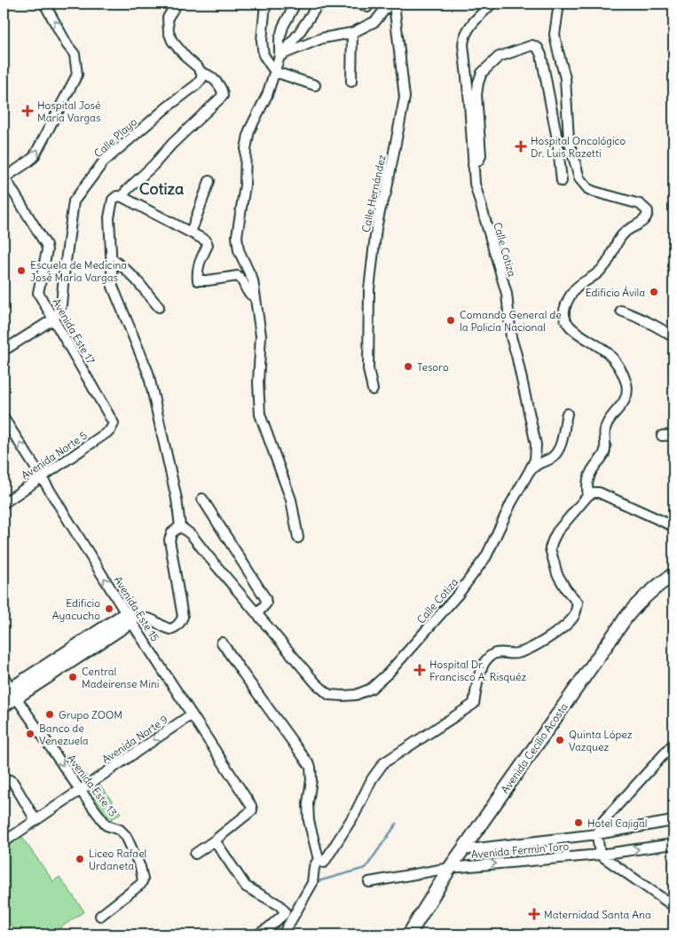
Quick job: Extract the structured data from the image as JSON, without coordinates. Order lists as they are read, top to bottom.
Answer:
{
  "streets": {
    "main road": ["Avenida Cecilio Acosta"],
    "street": [
      "Calle Playo",
      "Calle Hernández",
      "Calle Cotiza",
      "Avenida Este 17",
      "Avenida Norte 5",
      "Avenida Este 15",
      "Avenida Norte 9",
      "Avenida Este 13",
      "Avenida Fermín Toro"
    ]
  },
  "crossings": [
    ["Calle Playo", "Avenida Este 17"],
    ["Avenida Este 17", "Avenida Norte 5"],
    ["Avenida Norte 5", "Avenida Este 15"],
    ["Avenida Este 15", "Avenida Norte 9"],
    ["Avenida Norte 9", "Avenida Este 13"],
    ["Avenida Cecilio Acosta", "Avenida Fermín Toro"]
  ],
  "one_way": ["Avenida Este 15", "Avenida Norte 9"],
  "districts": ["Cotiza"],
  "places": {
    "health": [
      "Hospital José María Vargas",
      "Hospital Oncológico Dr. Luis Razetti",
      "Hospital Dr. Francisco A. Risquéz",
      "Maternidad Santa Ana"
    ],
    "other": [
      "Escuela de Medicina José María Vargas",
      "Edificio Ávila",
      "Comando General de la Policía Nacional",
      "Tesoro",
      "Edificio Ayacucho",
      "Central Madeirense Mini",
      "Grupo ZOOM",
      "Banco de Venezuela",
      "Quinta López Vazquez",
      "Hotel Cajigal",
      "Liceo Rafael Urdaneta"
    ]
  }
}
